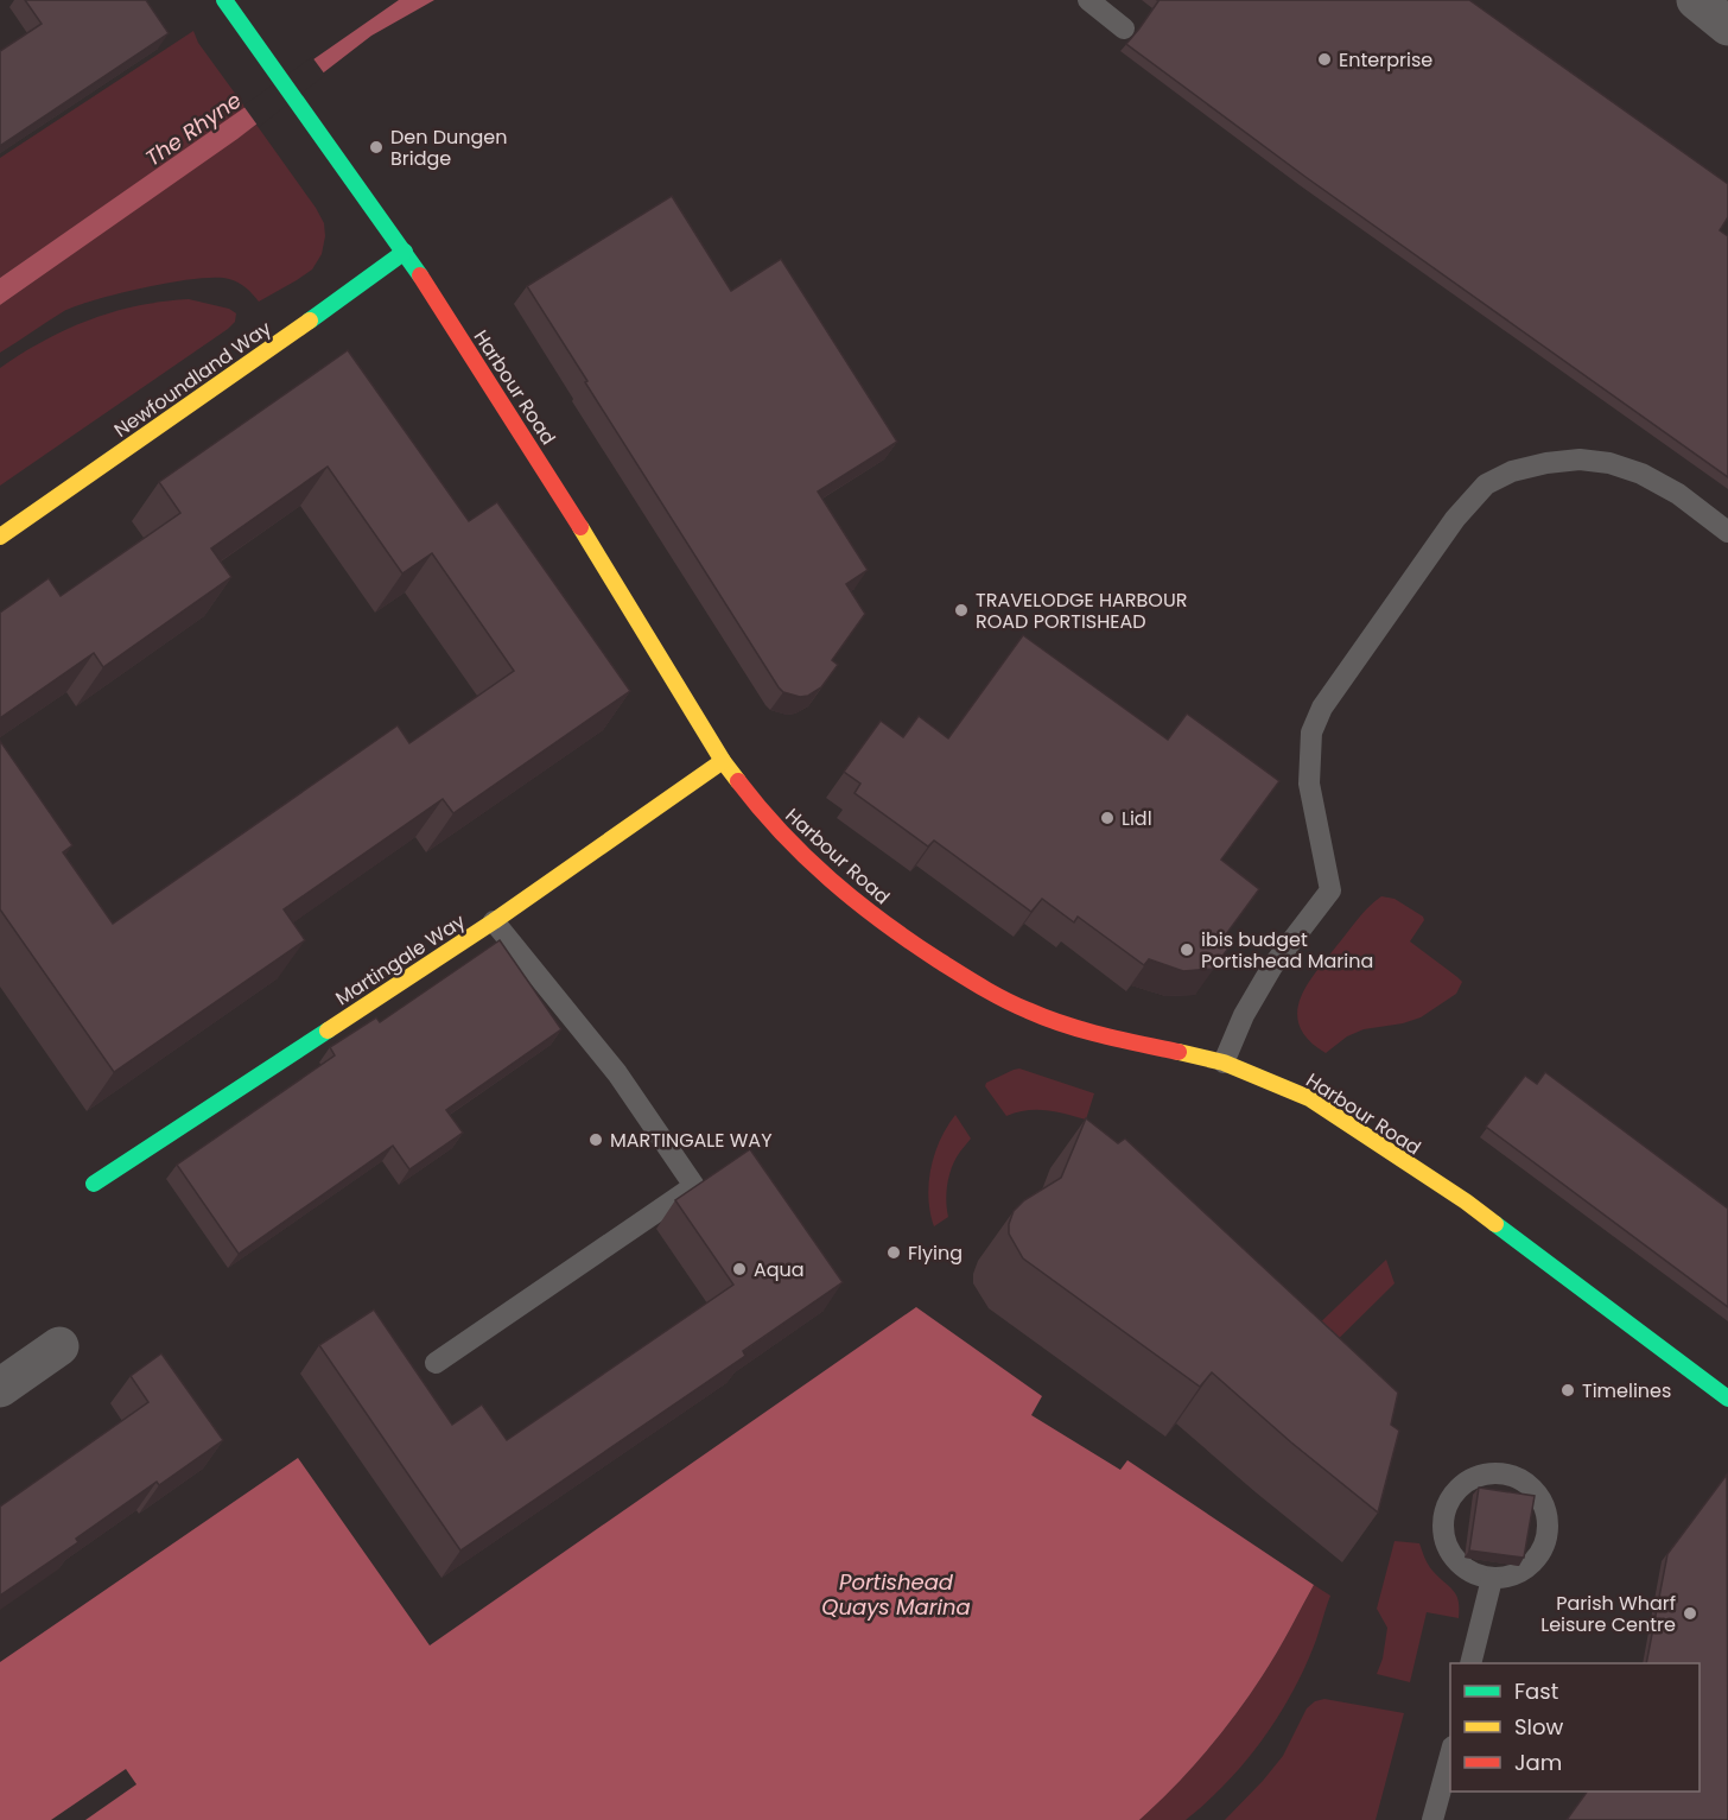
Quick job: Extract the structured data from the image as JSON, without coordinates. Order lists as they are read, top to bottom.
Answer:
{
  "streets": {
    "street": ["Newfoundland Way", "Harbour Road", "Martingale Way"]
  },
  "crossings": [
    ["Newfoundland Way", "Harbour Road"],
    ["Harbour Road", "Martingale Way"]
  ],
  "water": ["The Rhyne", "Portishead Quays Marina"],
  "places": [
    "Enterprise",
    "Den Dungen Bridge",
    "TRAVELODGE HARBOUR ROAD PORTISHEAD",
    "Lidl",
    "ibis budget Portishead Marina",
    "MARTINGALE WAY",
    "Flying",
    "Aqua",
    "Timelines",
    "Parish Wharf Leisure Centre"
  ],
  "legend": ["Fast", "Slow", "Jam"]
}
